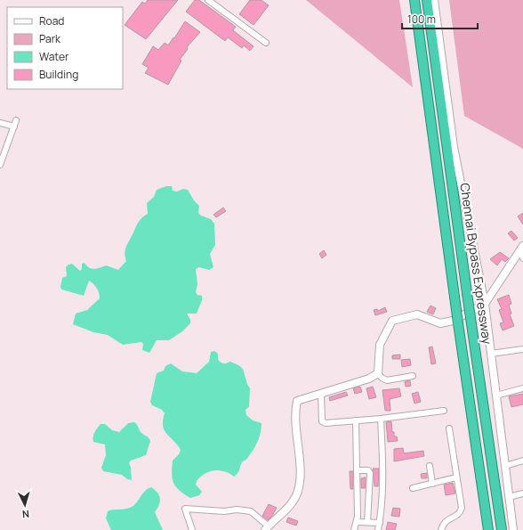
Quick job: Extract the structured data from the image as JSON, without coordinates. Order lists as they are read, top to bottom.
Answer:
{
  "streets": {
    "highway": ["Chennai Bypass Expressway"]
  },
  "legend": [
    "Road",
    "Park",
    "Water",
    "Building"
  ],
  "scale_bar": "100 m",
  "north": "bottom"
}
